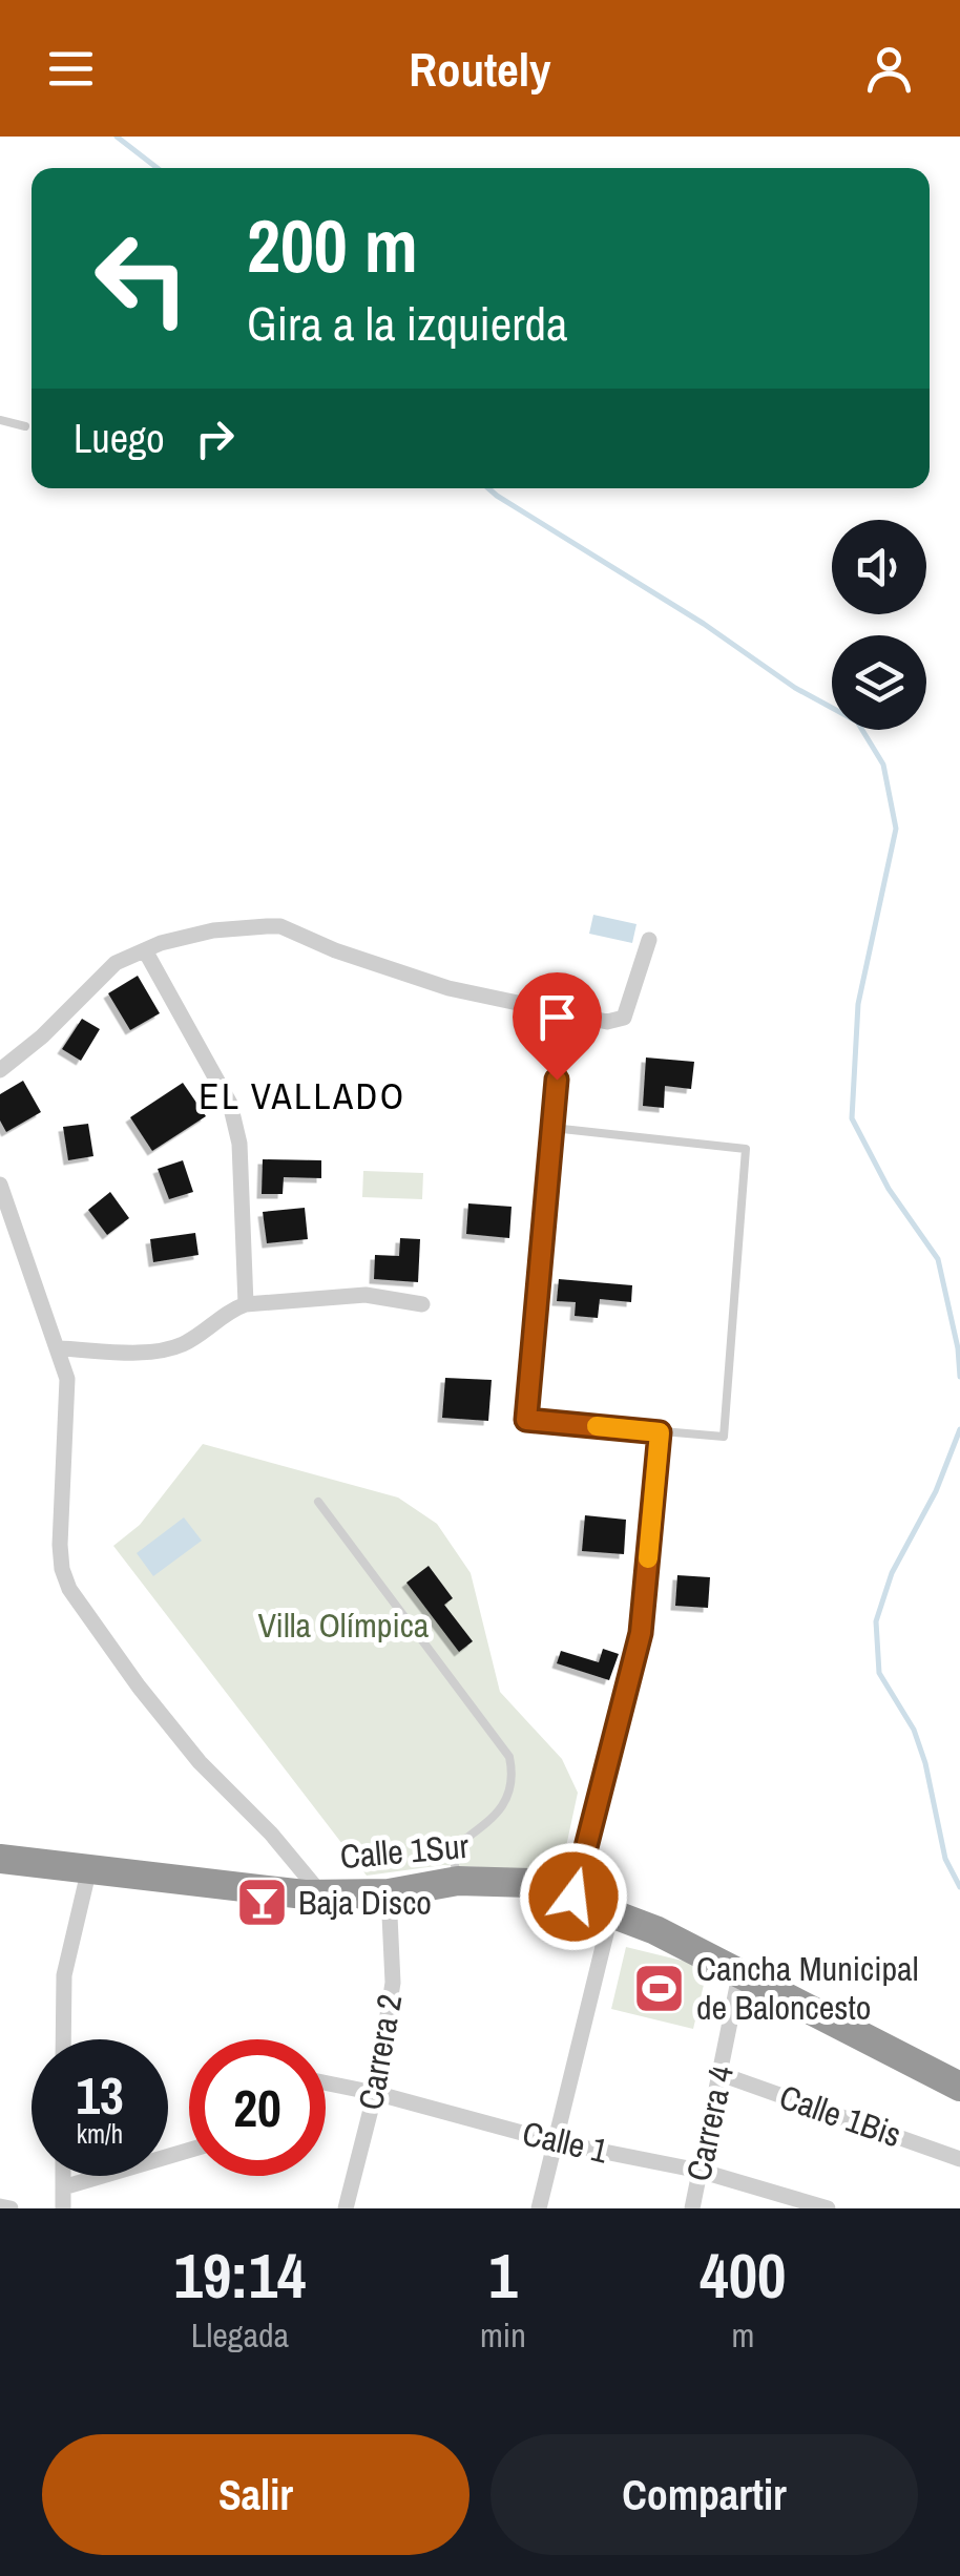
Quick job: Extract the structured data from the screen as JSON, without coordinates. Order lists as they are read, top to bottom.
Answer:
{
  "streets": {
    "highway": ["Calle 1Sur"],
    "street": [
      "Carrera 2",
      "Calle 1Bis",
      "Carrera 4",
      "Calle 1"
    ]
  },
  "crossings": [
    ["Calle 1Sur", "Carrera 2"],
    ["Calle 1Sur", "Carrera 4"],
    ["Carrera 2", "Calle 1"],
    ["Calle 1Bis", "Carrera 4"],
    ["Carrera 4", "Calle 1"]
  ],
  "districts": ["EL VALLADO"],
  "parks": ["Villa Olímpica"],
  "places": {
    "bar": ["Baja Disco"],
    "sports": ["Cancha Municipal de Baloncesto"]
  },
  "page": {
    "header": "Routely",
    "turn": ["200 m", "Gira a la izquierda"],
    "then": "Luego",
    "speed": "13 km/h",
    "limit": "20",
    "eta": [
      "19:14",
      "Llegada",
      "1",
      "min",
      "400",
      "m"
    ],
    "buttons": ["Salir", "Compartir"]
  }
}
